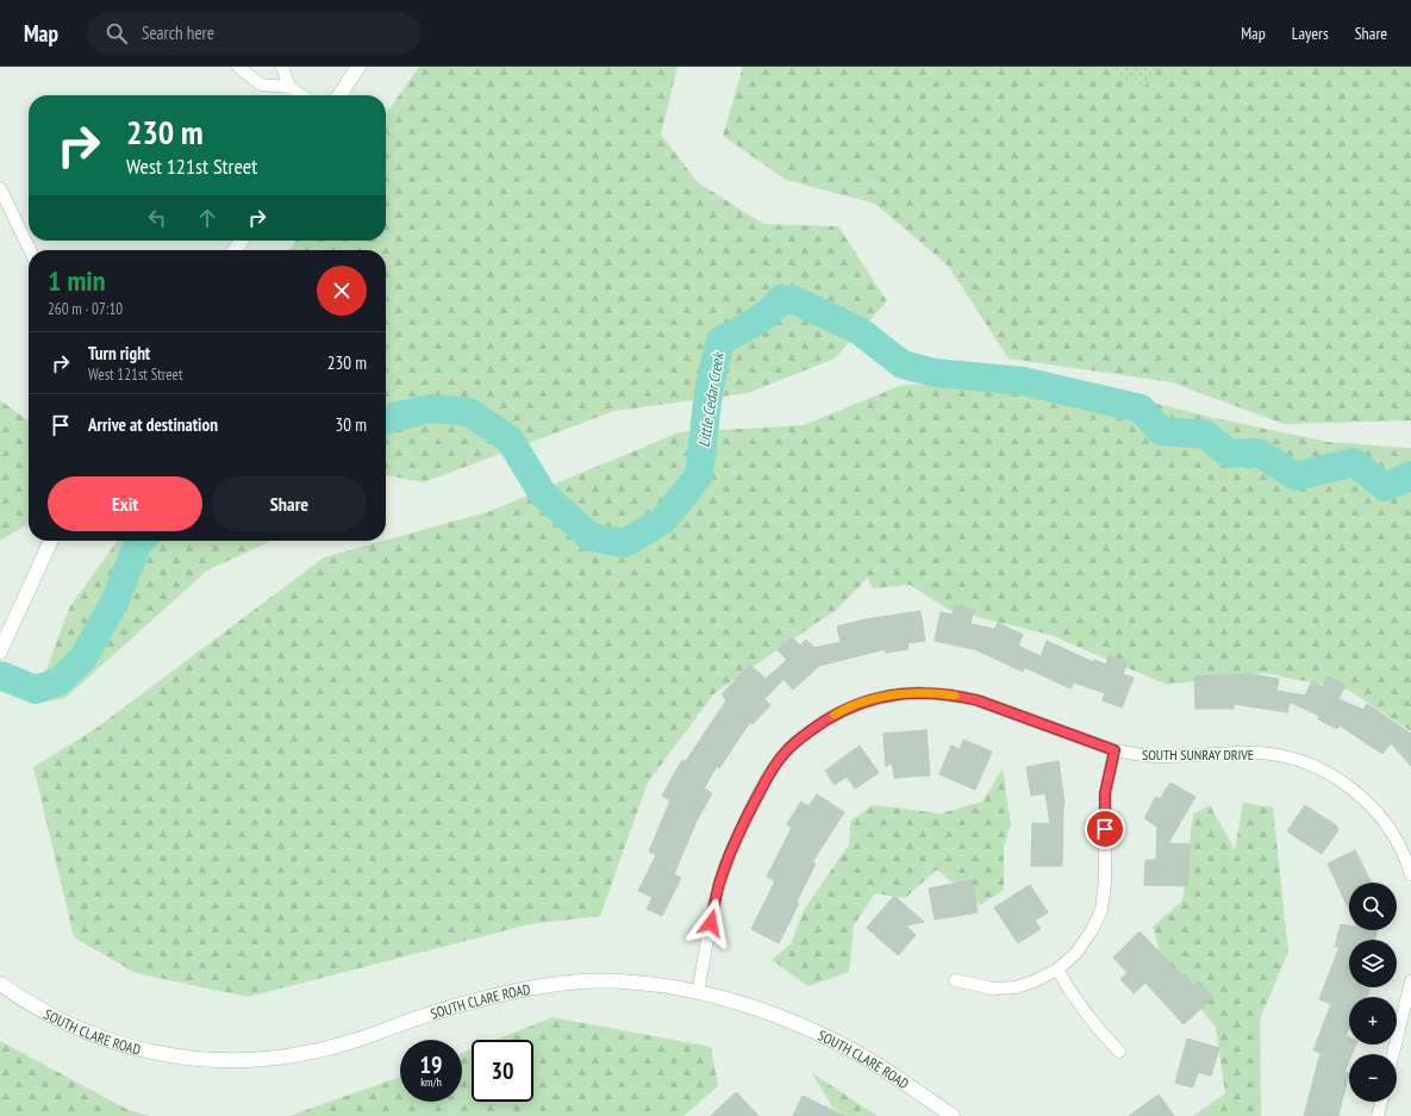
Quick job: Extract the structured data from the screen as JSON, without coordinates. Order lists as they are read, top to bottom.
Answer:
{
  "streets": {
    "street": ["SOUTH SUNRAY DRIVE", "SOUTH CLARE ROAD"]
  },
  "crossings": [
    ["SOUTH SUNRAY DRIVE", "SOUTH CLARE ROAD"]
  ],
  "water": ["Little Cedar Creek"],
  "page": {
    "header": "Map",
    "search": "Search here",
    "nav": ["Map", "Layers", "Share"],
    "turn": ["230 m", "West 121st Street"],
    "heading": ["1 min", "260 m · 07:10"],
    "list": [
      {
        "name": "Turn right",
        "note": "West 121st Street",
        "value": "230 m"
      },
      {
        "name": "Arrive at destination",
        "value": "30 m"
      }
    ],
    "buttons": ["Exit", "Share"],
    "map_buttons": ["+", "−"],
    "speed": "19 km/h",
    "limit": "30"
  }
}
